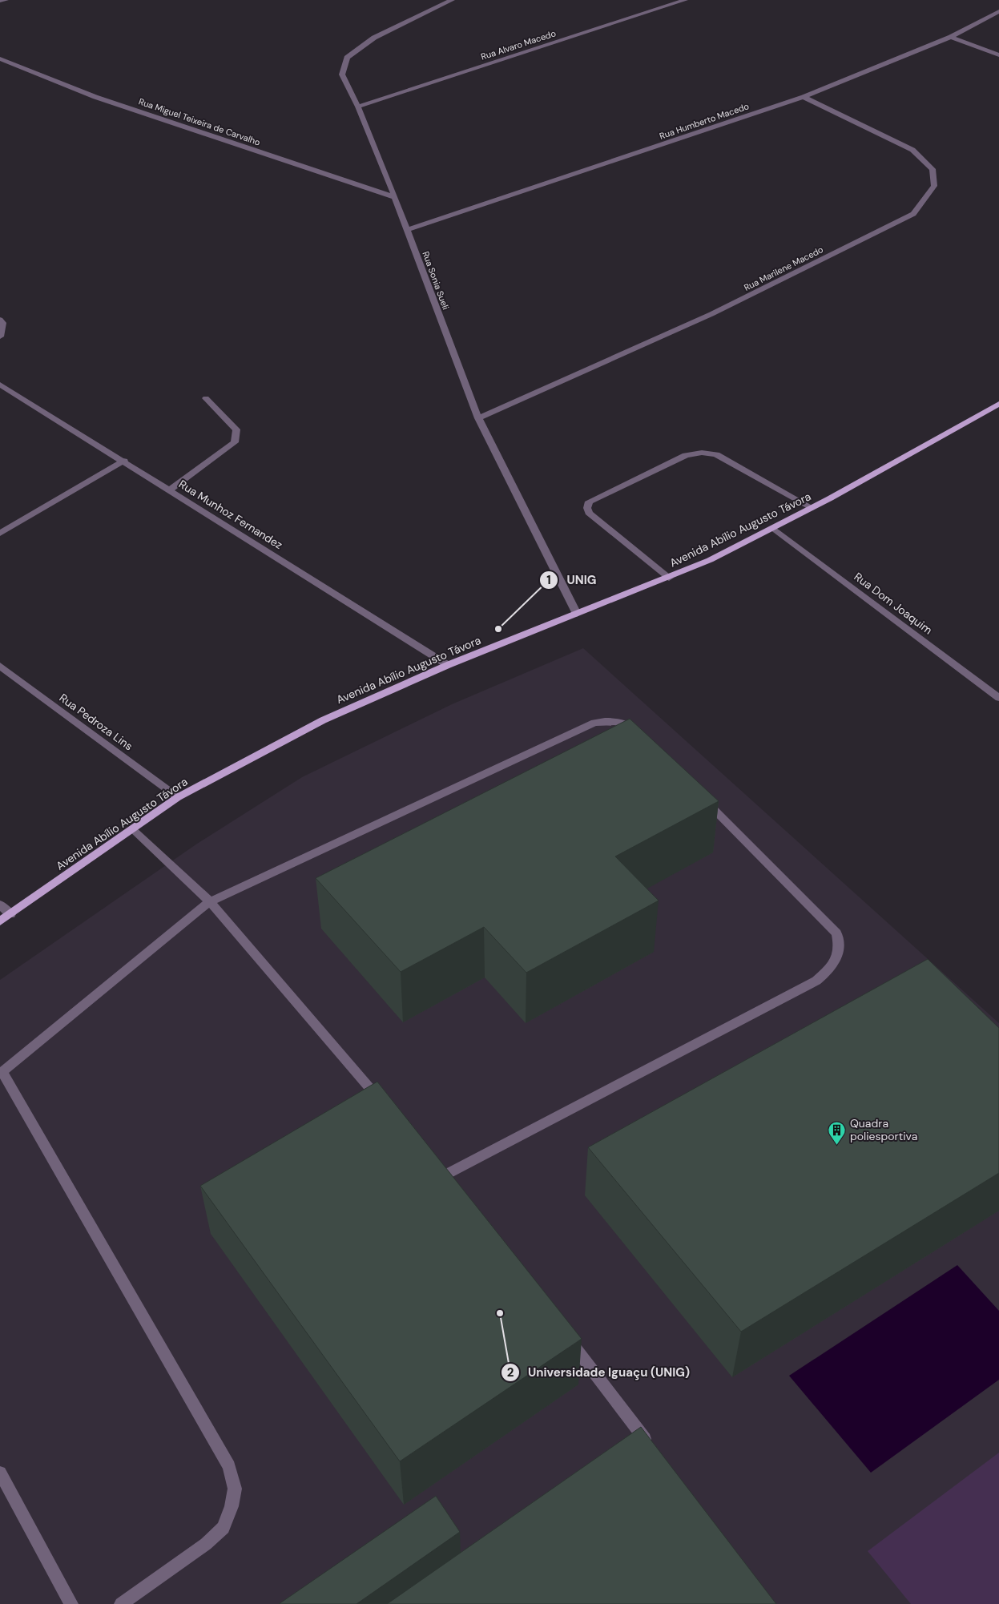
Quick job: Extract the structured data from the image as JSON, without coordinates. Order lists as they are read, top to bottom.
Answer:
{
  "streets": {
    "main road": ["Avenida Abílio Augusto Távora"],
    "street": [
      "Rua Alvaro Macedo",
      "Rua Humberto Macedo",
      "Rua Miguel Teixeira de Carvalho",
      "Rua Marilene Macedo",
      "Rua Sonia Sueli",
      "Rua Munhoz Fernandez",
      "Rua Dom Joaquim",
      "Rua Pedroza Lins"
    ]
  },
  "crossings": [
    ["Rua Alvaro Macedo", "Rua Sonia Sueli"],
    ["Rua Humberto Macedo", "Rua Marilene Macedo"],
    ["Rua Humberto Macedo", "Rua Sonia Sueli"],
    ["Rua Miguel Teixeira de Carvalho", "Rua Sonia Sueli"],
    ["Rua Marilene Macedo", "Rua Sonia Sueli"],
    ["Rua Sonia Sueli", "Avenida Abílio Augusto Távora"],
    ["Rua Munhoz Fernandez", "Avenida Abílio Augusto Távora"],
    ["Avenida Abílio Augusto Távora", "Rua Dom Joaquim"],
    ["Avenida Abílio Augusto Távora", "Rua Pedroza Lins"]
  ],
  "places": {
    "other": ["UNIG", "Universidade Iguaçu (UNIG)"],
    "building": ["Quadra poliesportiva"]
  }
}
